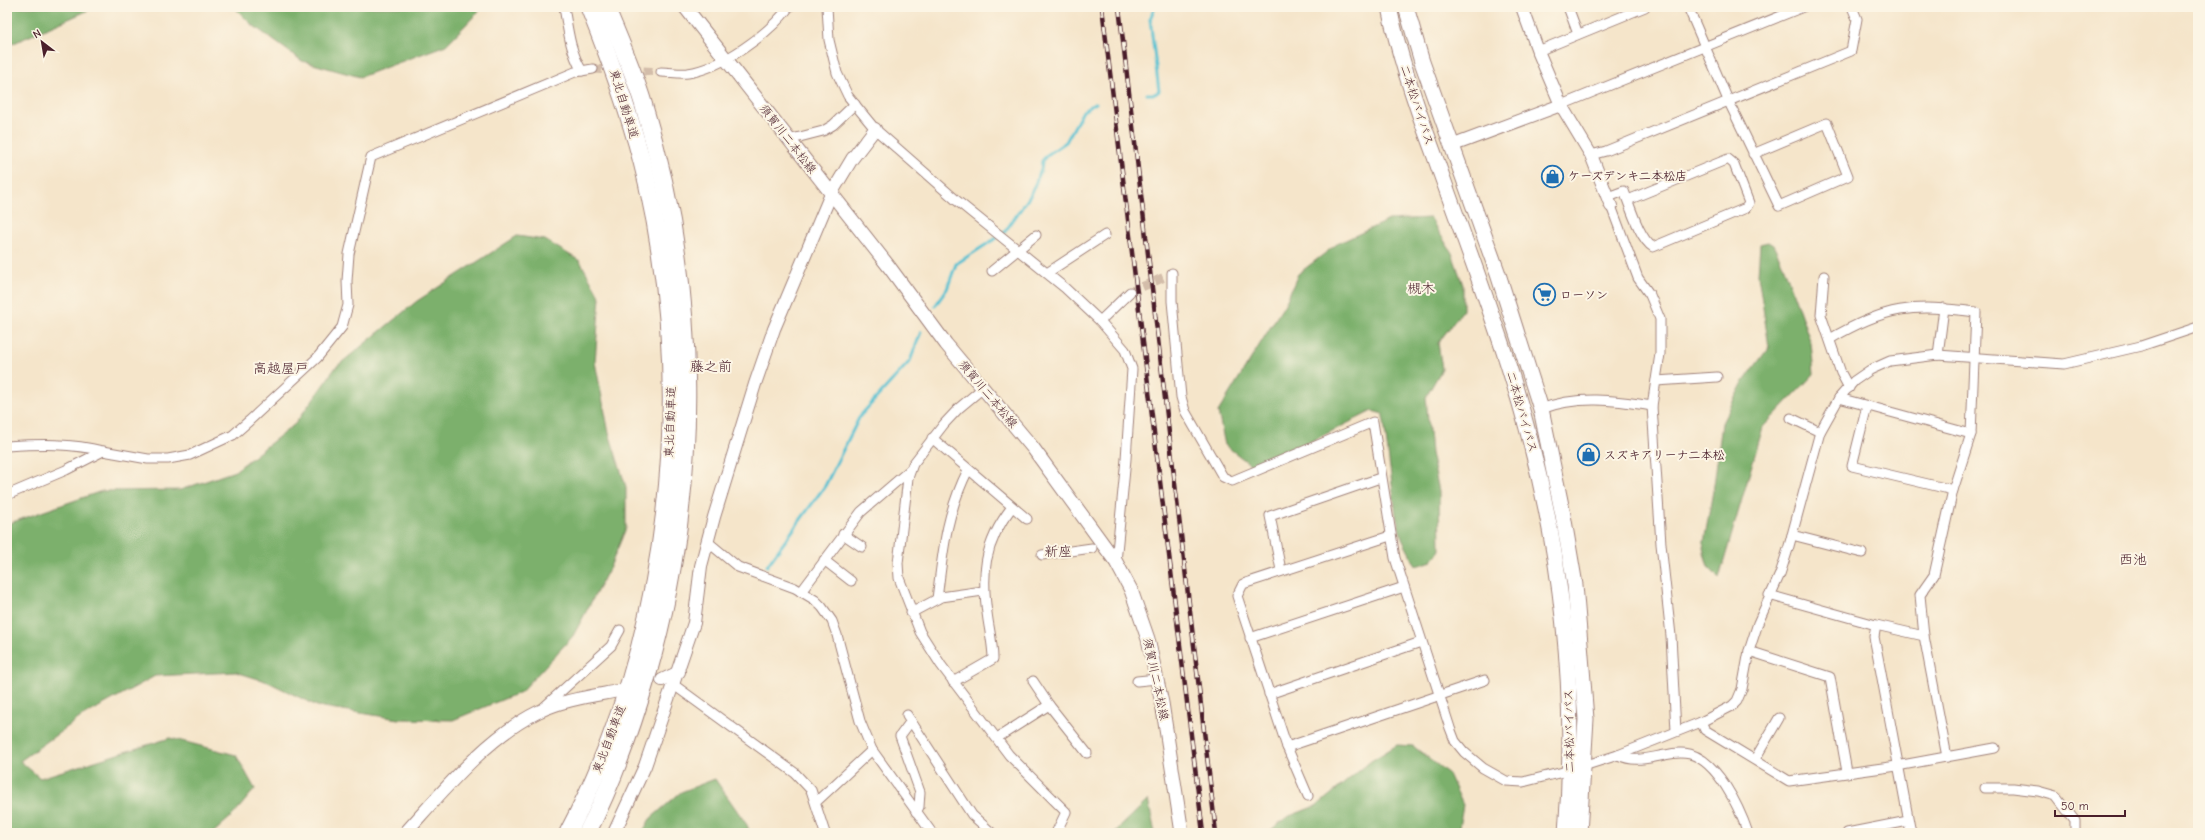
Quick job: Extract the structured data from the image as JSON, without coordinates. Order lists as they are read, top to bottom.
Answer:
{
  "streets": {
    "highway": ["東北自動車道", "二本松バイパス"],
    "main road": ["須賀川二本松線"]
  },
  "districts": [
    "槻木",
    "藤之前",
    "高越屋戸",
    "新座",
    "西池"
  ],
  "places": {
    "shop": ["ケーズデンキ二本松店", "スズキアリーナ二本松"],
    "supermarket": ["ローソン"]
  },
  "scale_bar": "50 m",
  "north": "top left"
}
